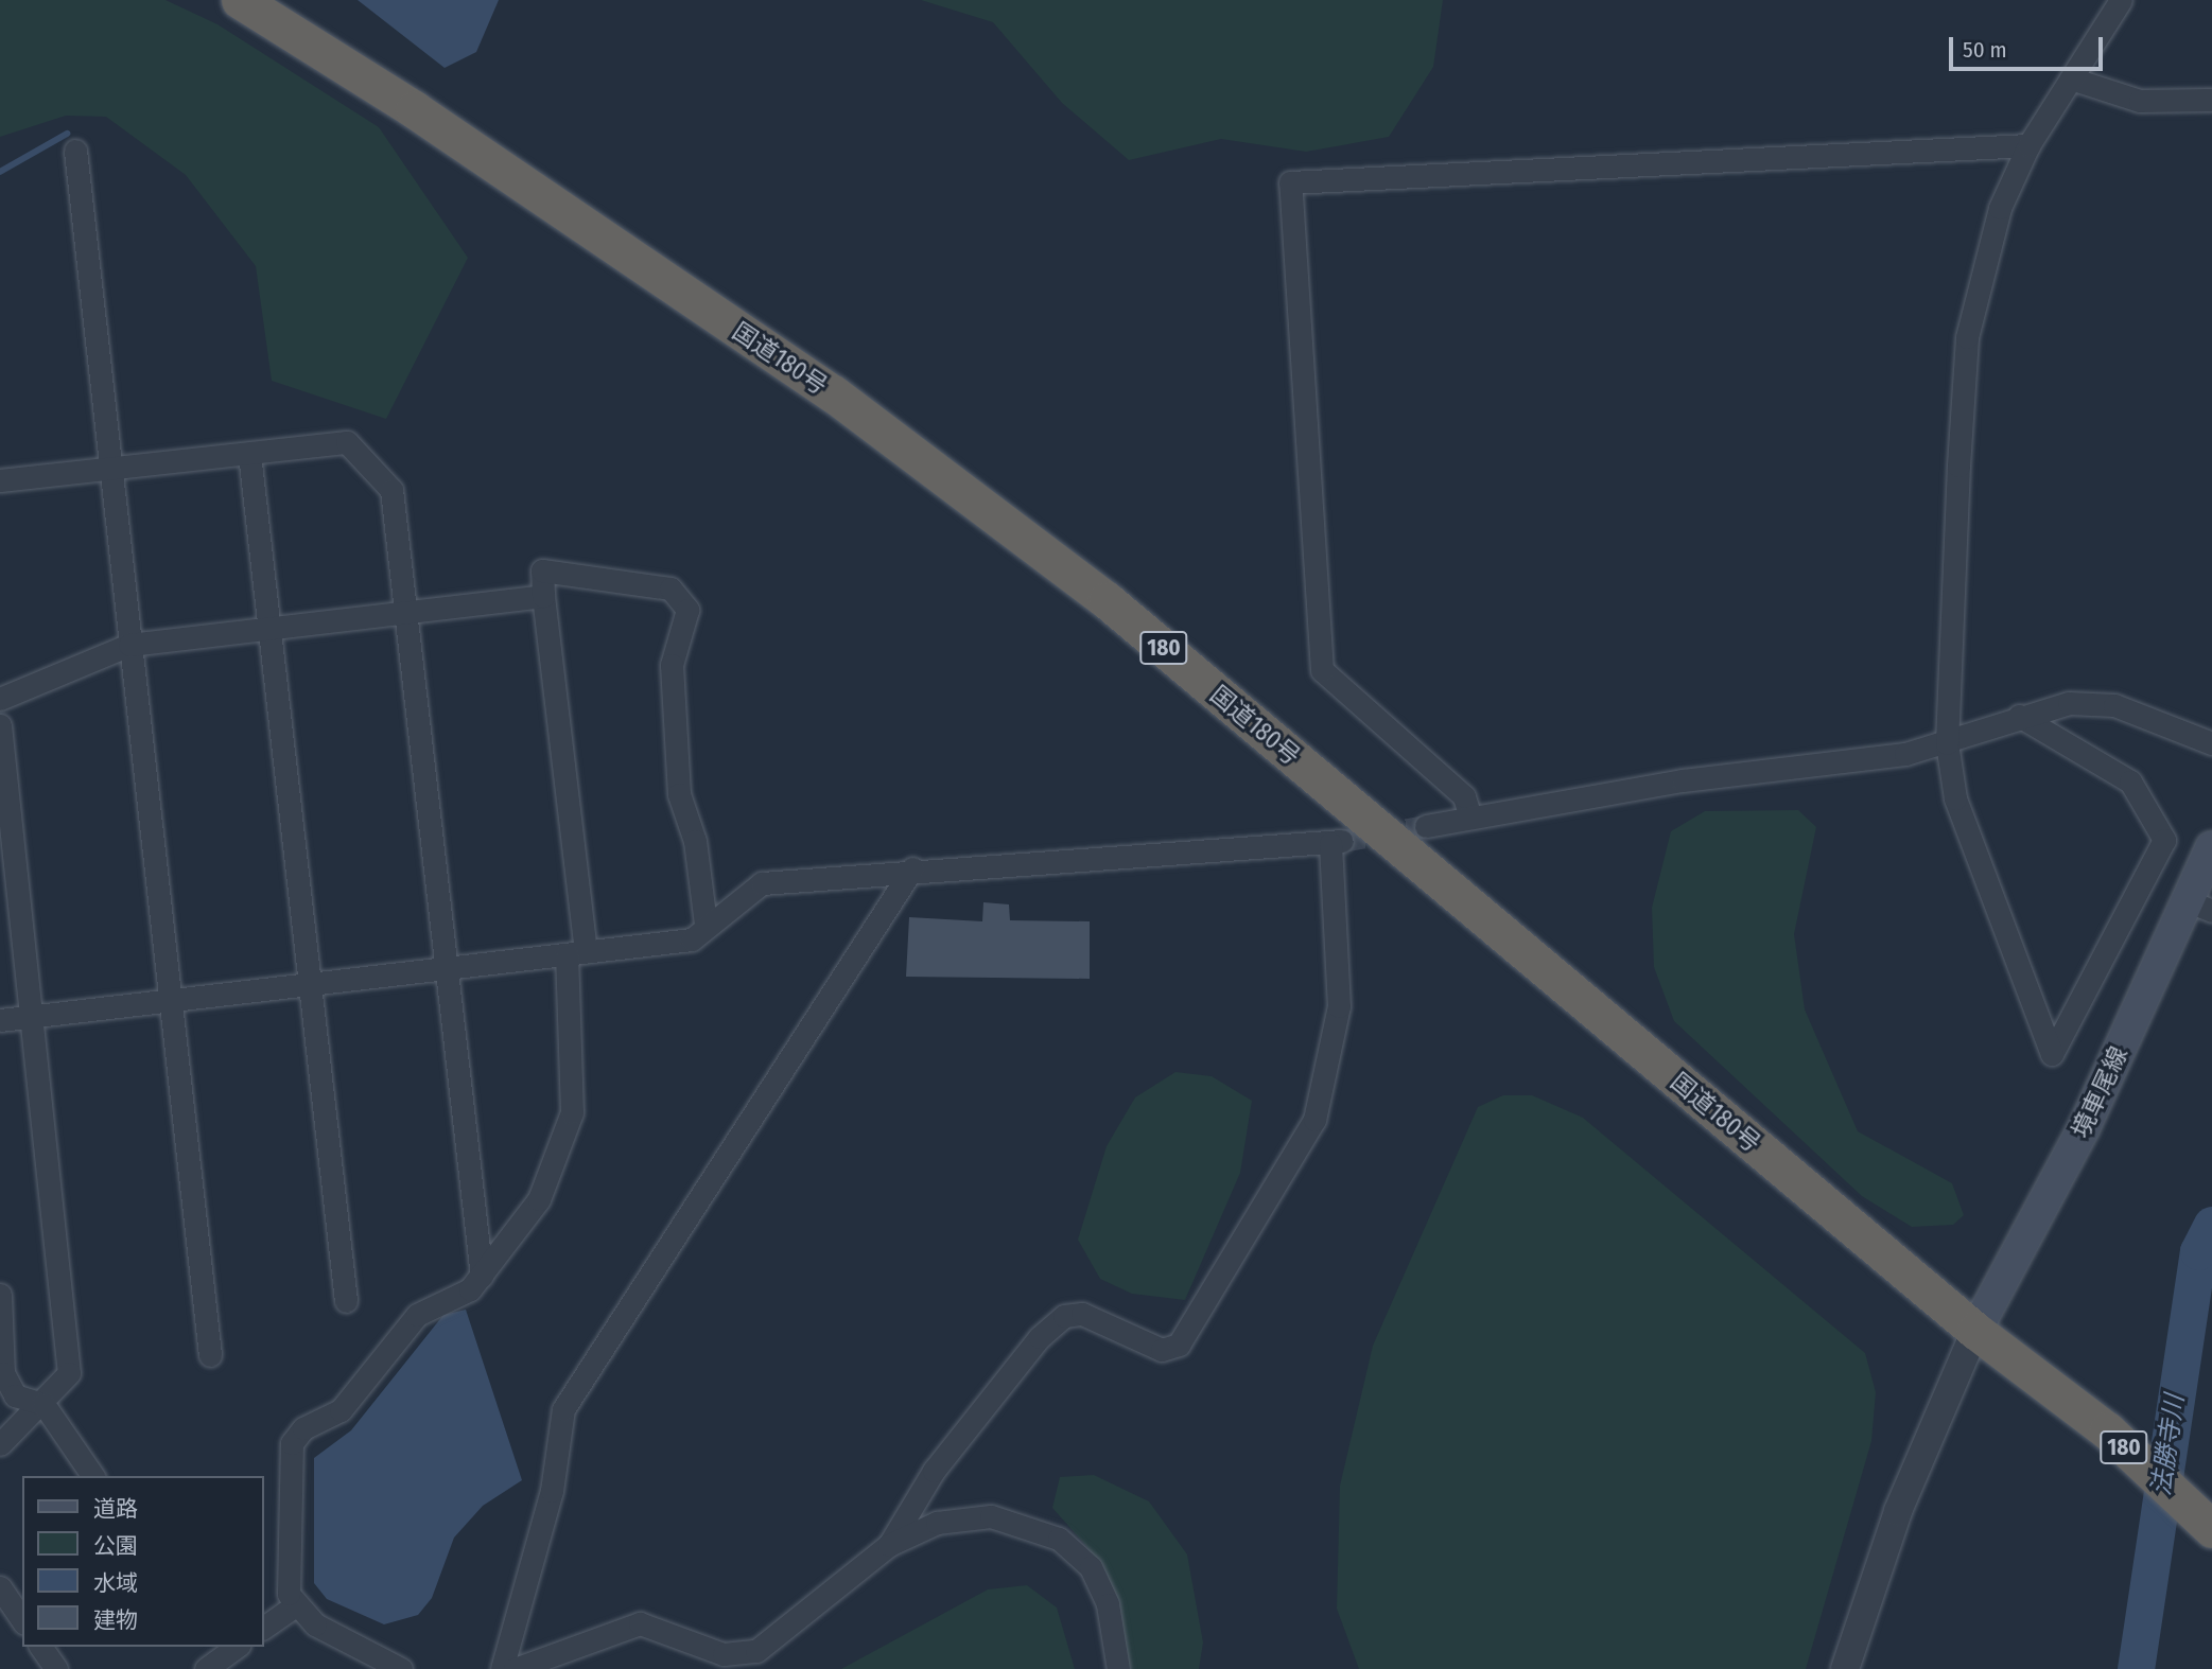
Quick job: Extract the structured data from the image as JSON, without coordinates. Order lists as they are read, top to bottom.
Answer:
{
  "streets": {
    "highway": ["国道180号", "180"],
    "main road": ["境車尾線"]
  },
  "crossings": [
    ["国道180号", "境車尾線"]
  ],
  "water": ["法勝寺川"],
  "legend": [
    "道路",
    "公園",
    "水域",
    "建物"
  ],
  "scale_bar": "50 m"
}
